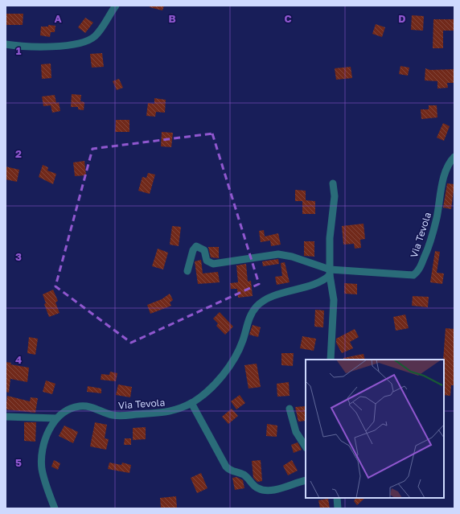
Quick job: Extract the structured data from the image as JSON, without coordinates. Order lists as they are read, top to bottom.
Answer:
{
  "streets": {
    "street": ["Via Tevola"]
  },
  "grid": {
    "columns": [
      "A",
      "B",
      "C",
      "D"
    ],
    "rows": [
      "1",
      "2",
      "3",
      "4",
      "5"
    ]
  }
}
